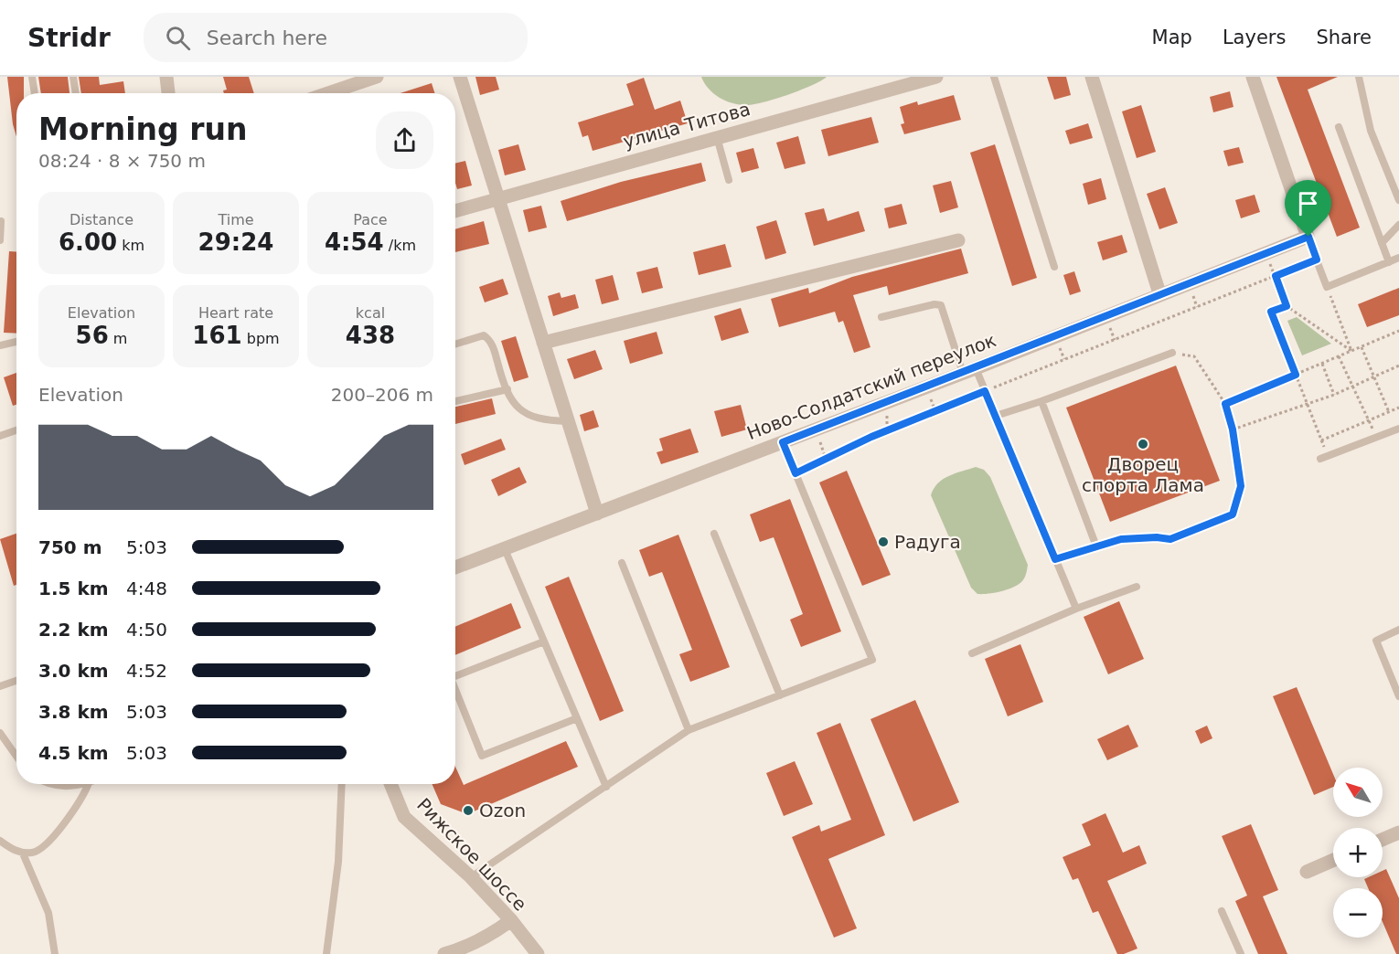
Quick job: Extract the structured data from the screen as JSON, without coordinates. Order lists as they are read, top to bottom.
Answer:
{
  "streets": {
    "street": ["улица Титова", "Ново-Солдатский переулок", "Рижское шоссе"]
  },
  "places": ["Дворец спорта Лама", "Радуга", "Ozon"],
  "north": "top left",
  "page": {
    "header": "Stridr",
    "search": "Search here",
    "nav": ["Map", "Layers", "Share"],
    "heading": ["Morning run", "08:24 · 8 × 750 m"],
    "stats": [
      ["Distance", "6.00 km"],
      ["Time", "29:24"],
      ["Pace", "4:54 /km"],
      ["Elevation", "56 m"],
      ["Heart rate", "161 bpm"],
      ["kcal", "438"]
    ],
    "chart": ["Elevation", "200–206 m"],
    "list": [
      {
        "name": "750 m",
        "note": "5:03"
      },
      {
        "name": "1.5 km",
        "note": "4:48"
      },
      {
        "name": "2.2 km",
        "note": "4:50"
      },
      {
        "name": "3.0 km",
        "note": "4:52"
      },
      {
        "name": "3.8 km",
        "note": "5:03"
      },
      {
        "name": "4.5 km",
        "note": "5:03"
      }
    ],
    "map_buttons": ["+", "−"]
  }
}
